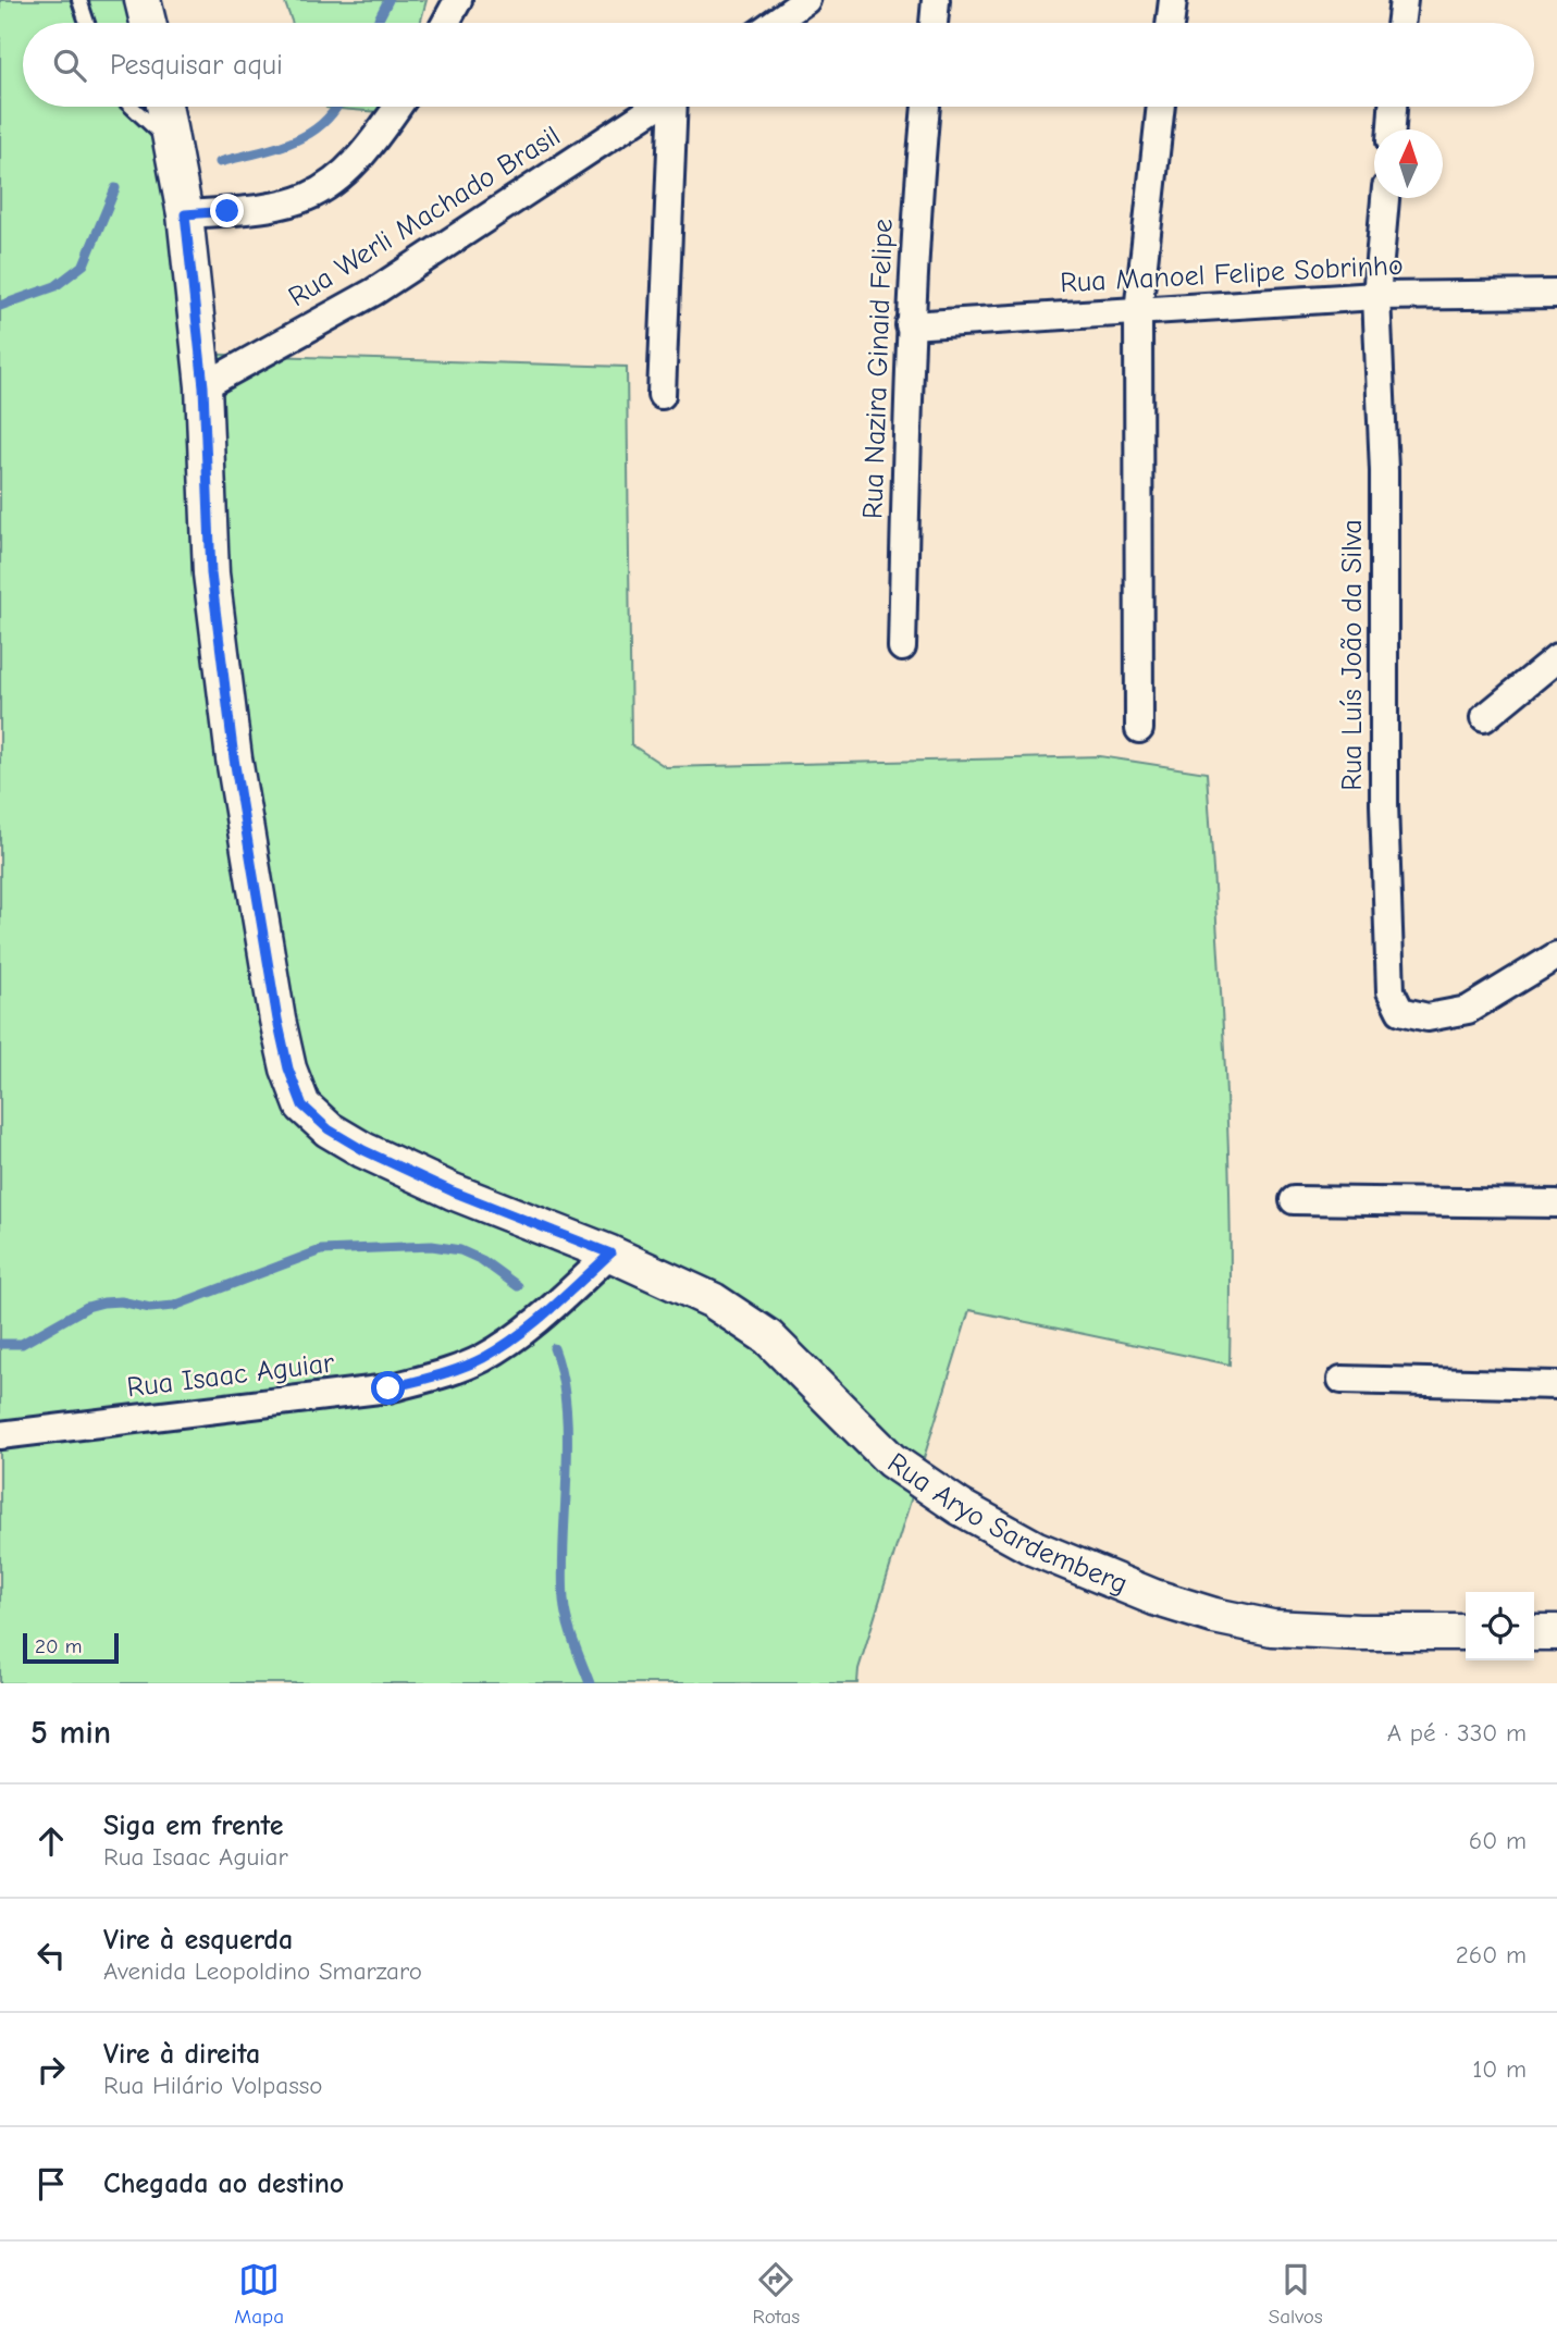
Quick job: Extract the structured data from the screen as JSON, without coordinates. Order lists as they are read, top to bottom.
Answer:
{
  "streets": {
    "street": [
      "Rua Werli Machado Brasil",
      "Rua Manoel Felipe Sobrinho",
      "Rua Nazira Ginaid Felipe",
      "Rua Luís João da Silva",
      "Rua Isaac Aguiar",
      "Rua Aryo Sardemberg"
    ]
  },
  "crossings": [
    ["Rua Werli Machado Brasil", "Rua Aryo Sardemberg"],
    ["Rua Manoel Felipe Sobrinho", "Rua Nazira Ginaid Felipe"],
    ["Rua Manoel Felipe Sobrinho", "Rua Luís João da Silva"],
    ["Rua Isaac Aguiar", "Rua Aryo Sardemberg"]
  ],
  "scale_bar": "20 m",
  "north": "top",
  "page": {
    "search": "Pesquisar aqui",
    "scale": "20 m",
    "heading": ["5 min", "A pé · 330 m"],
    "list": [
      ["Siga em frente", "Rua Isaac Aguiar", "60 m"],
      ["Vire à esquerda", "Avenida Leopoldino Smarzaro", "260 m"],
      ["Vire à direita", "Rua Hilário Volpasso", "10 m"],
      "Chegada ao destino"
    ],
    "nav": ["Mapa", "Rotas", "Salvos"]
  }
}
